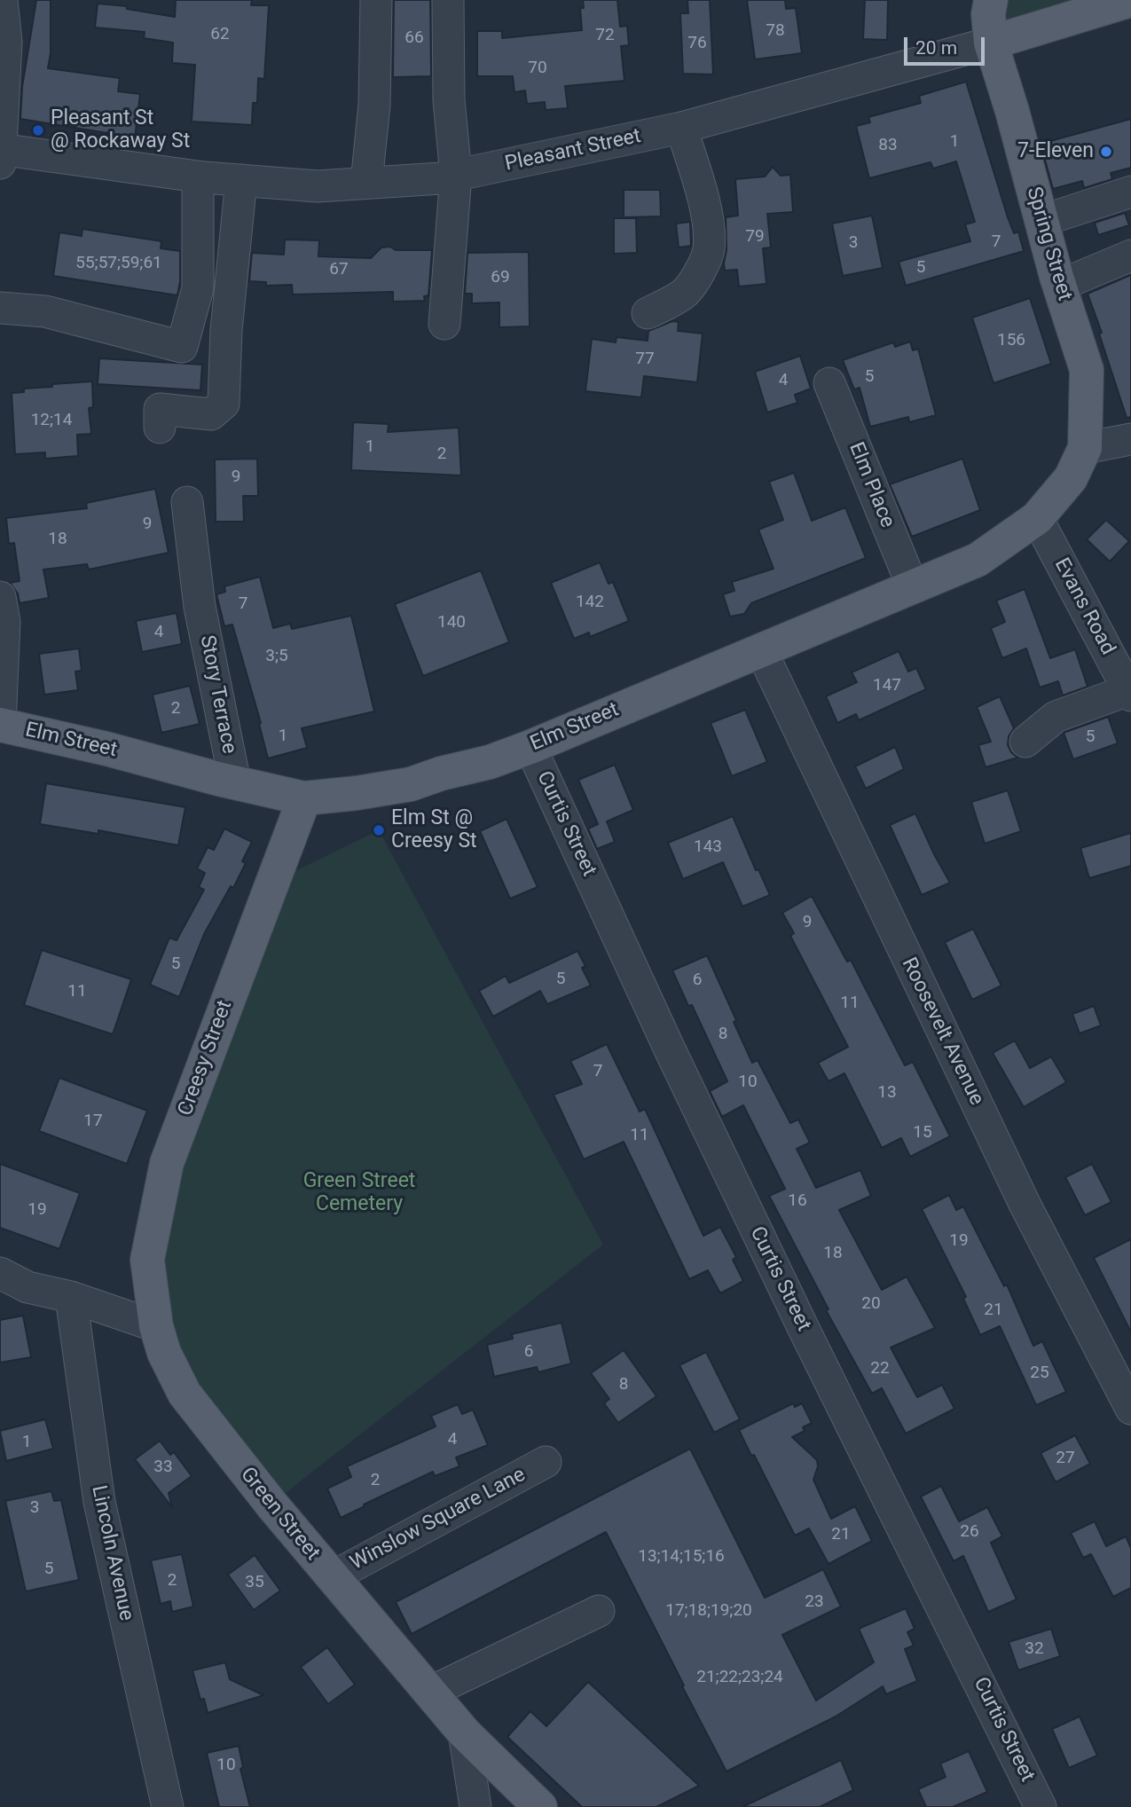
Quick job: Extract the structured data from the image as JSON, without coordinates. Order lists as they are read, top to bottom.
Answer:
{
  "streets": {
    "main road": [
      "Pleasant Street",
      "Spring Street",
      "Elm Street",
      "Creesy Street",
      "Green Street"
    ],
    "street": [
      "Elm Place",
      "Evans Road",
      "Story Terrace",
      "Curtis Street",
      "Roosevelt Avenue",
      "Winslow Square Lane",
      "Lincoln Avenue"
    ]
  },
  "crossings": [
    ["Pleasant Street", "Spring Street"],
    ["Spring Street", "Elm Street"],
    ["Elm Place", "Elm Street"],
    ["Evans Road", "Elm Street"],
    ["Story Terrace", "Elm Street"],
    ["Elm Street", "Curtis Street"],
    ["Elm Street", "Roosevelt Avenue"],
    ["Elm Street", "Creesy Street"],
    ["Creesy Street", "Green Street"],
    ["Green Street", "Winslow Square Lane"]
  ],
  "parks": ["Green Street Cemetery"],
  "places": ["Pleasant St @ Rockaway St", "7-Eleven", "Elm St @ Creesy St"],
  "house_numbers": [
    "78",
    "62",
    "72",
    "66",
    "76",
    "70",
    "1",
    "83",
    "79",
    "7",
    "3",
    "55;57;59;61",
    "5",
    "67",
    "69",
    "156",
    "77",
    "5",
    "4",
    "12;14",
    "1",
    "2",
    "9",
    "9",
    "18",
    "142",
    "7",
    "140",
    "4",
    "3;5",
    "147",
    "2",
    "1",
    "5",
    "143",
    "9",
    "5",
    "5",
    "6",
    "11",
    "11",
    "8",
    "7",
    "10",
    "13",
    "17",
    "15",
    "11",
    "16",
    "19",
    "19",
    "18",
    "20",
    "21",
    "6",
    "22",
    "25",
    "8",
    "4",
    "1",
    "27",
    "33",
    "2",
    "3",
    "26",
    "21",
    "13;14;15;16",
    "5",
    "2",
    "35",
    "23",
    "17;18;19;20",
    "32",
    "21;22;23;24",
    "10"
  ],
  "scale_bar": "20 m"
}
